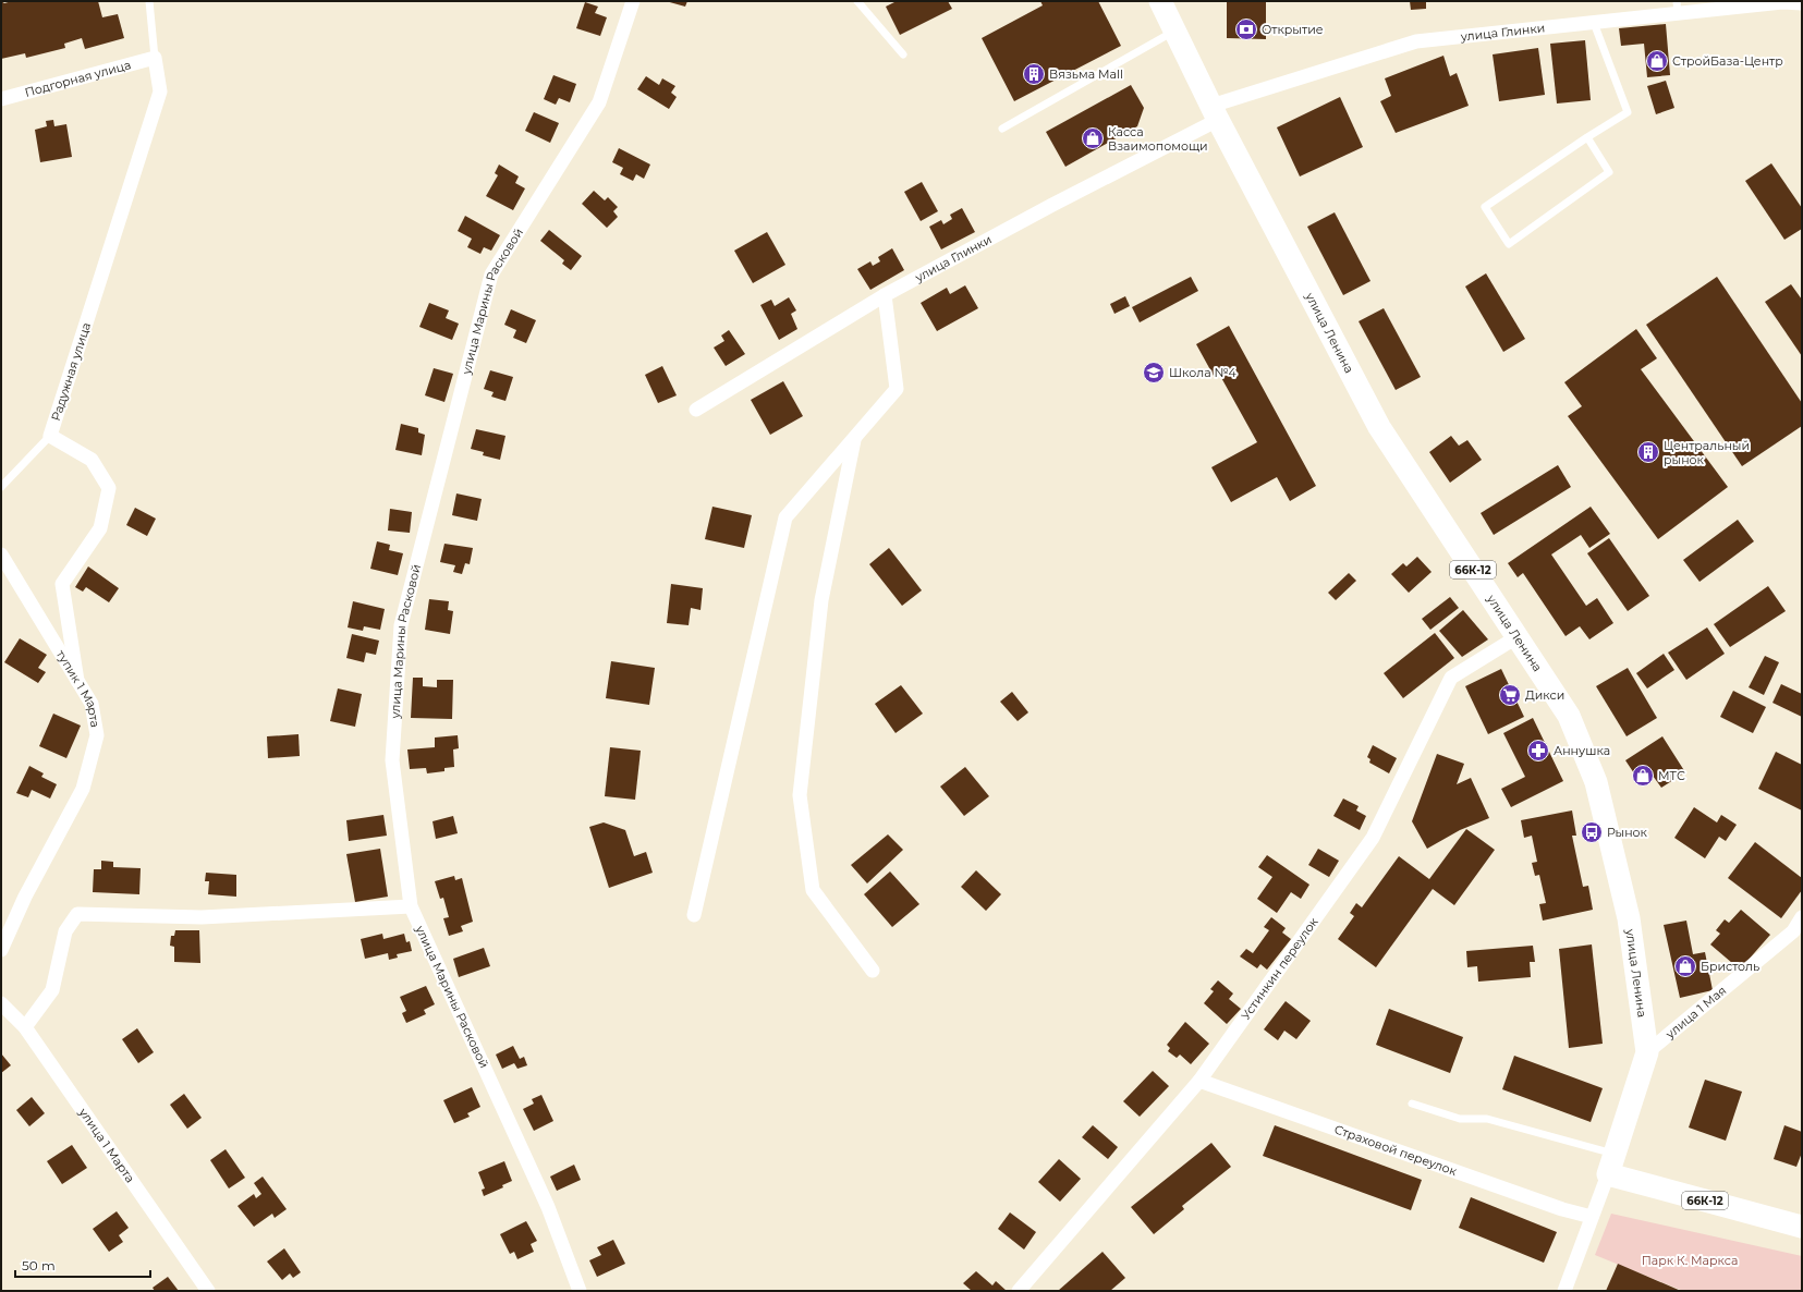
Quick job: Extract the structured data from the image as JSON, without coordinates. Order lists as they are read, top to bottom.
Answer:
{
  "streets": {
    "main road": ["улица Ленина", "66К-12"],
    "street": [
      "улица Глинки",
      "Подгорная улица",
      "улица Марины Расковой",
      "Радужная улица",
      "тупик 1 Марта",
      "Устинкин переулок",
      "улица 1 Мая",
      "улица 1 Марта",
      "Страховой переулок"
    ]
  },
  "crossings": [
    ["улица Глинки", "улица Ленина"],
    ["Подгорная улица", "Радужная улица"],
    ["улица Ленина", "66К-12"],
    ["улица Ленина", "Устинкин переулок"],
    ["улица Ленина", "улица 1 Мая"],
    ["улица Ленина", "Страховой переулок"],
    ["Радужная улица", "тупик 1 Марта"],
    ["Устинкин переулок", "Страховой переулок"]
  ],
  "parks": ["Парк К. Маркса"],
  "places": {
    "bank": ["Открытие"],
    "shop": [
      "СтройБаза-Центр",
      "Касса Взаимопомощи",
      "МТС",
      "Бристоль"
    ],
    "building": ["Вязьма Mall", "Центральный рынок"],
    "school or university": ["Школа №4"],
    "supermarket": ["Дикси"],
    "pharmacy": ["Аннушка"],
    "bus stop": ["Рынок"]
  },
  "scale_bar": "50 m"
}
